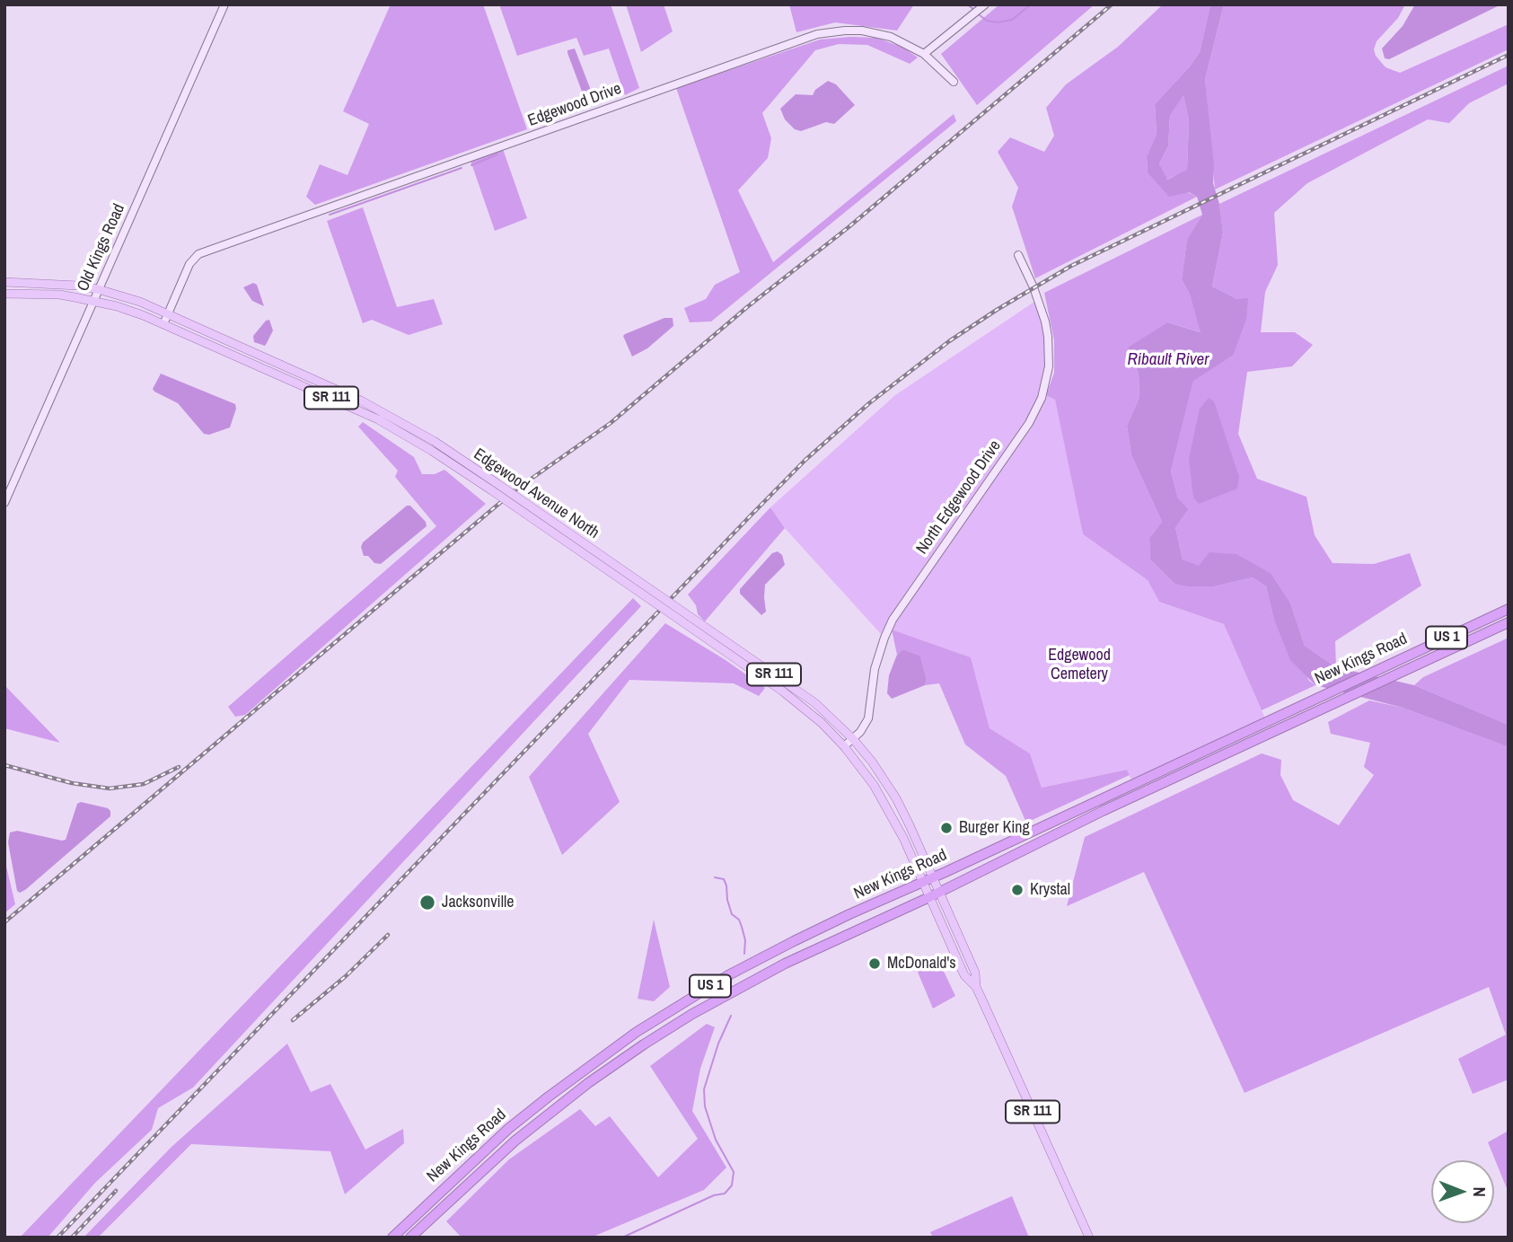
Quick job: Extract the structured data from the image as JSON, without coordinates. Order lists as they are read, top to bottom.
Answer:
{
  "streets": {
    "highway": ["US 1", "New Kings Road"],
    "main road": ["SR 111", "Edgewood Avenue North"],
    "street": ["Edgewood Drive", "Old Kings Road", "North Edgewood Drive"]
  },
  "crossings": [
    ["Edgewood Drive", "Edgewood Avenue North"],
    ["Old Kings Road", "Edgewood Avenue North"],
    ["SR 111", "Edgewood Avenue North"],
    ["SR 111", "New Kings Road"],
    ["Edgewood Avenue North", "North Edgewood Drive"],
    ["Edgewood Avenue North", "New Kings Road"]
  ],
  "water": ["Ribault River"],
  "parks": ["Edgewood Cemetery"],
  "places": [
    "Burger King",
    "Krystal",
    "Jacksonville",
    "McDonald's"
  ],
  "north": "right"
}
